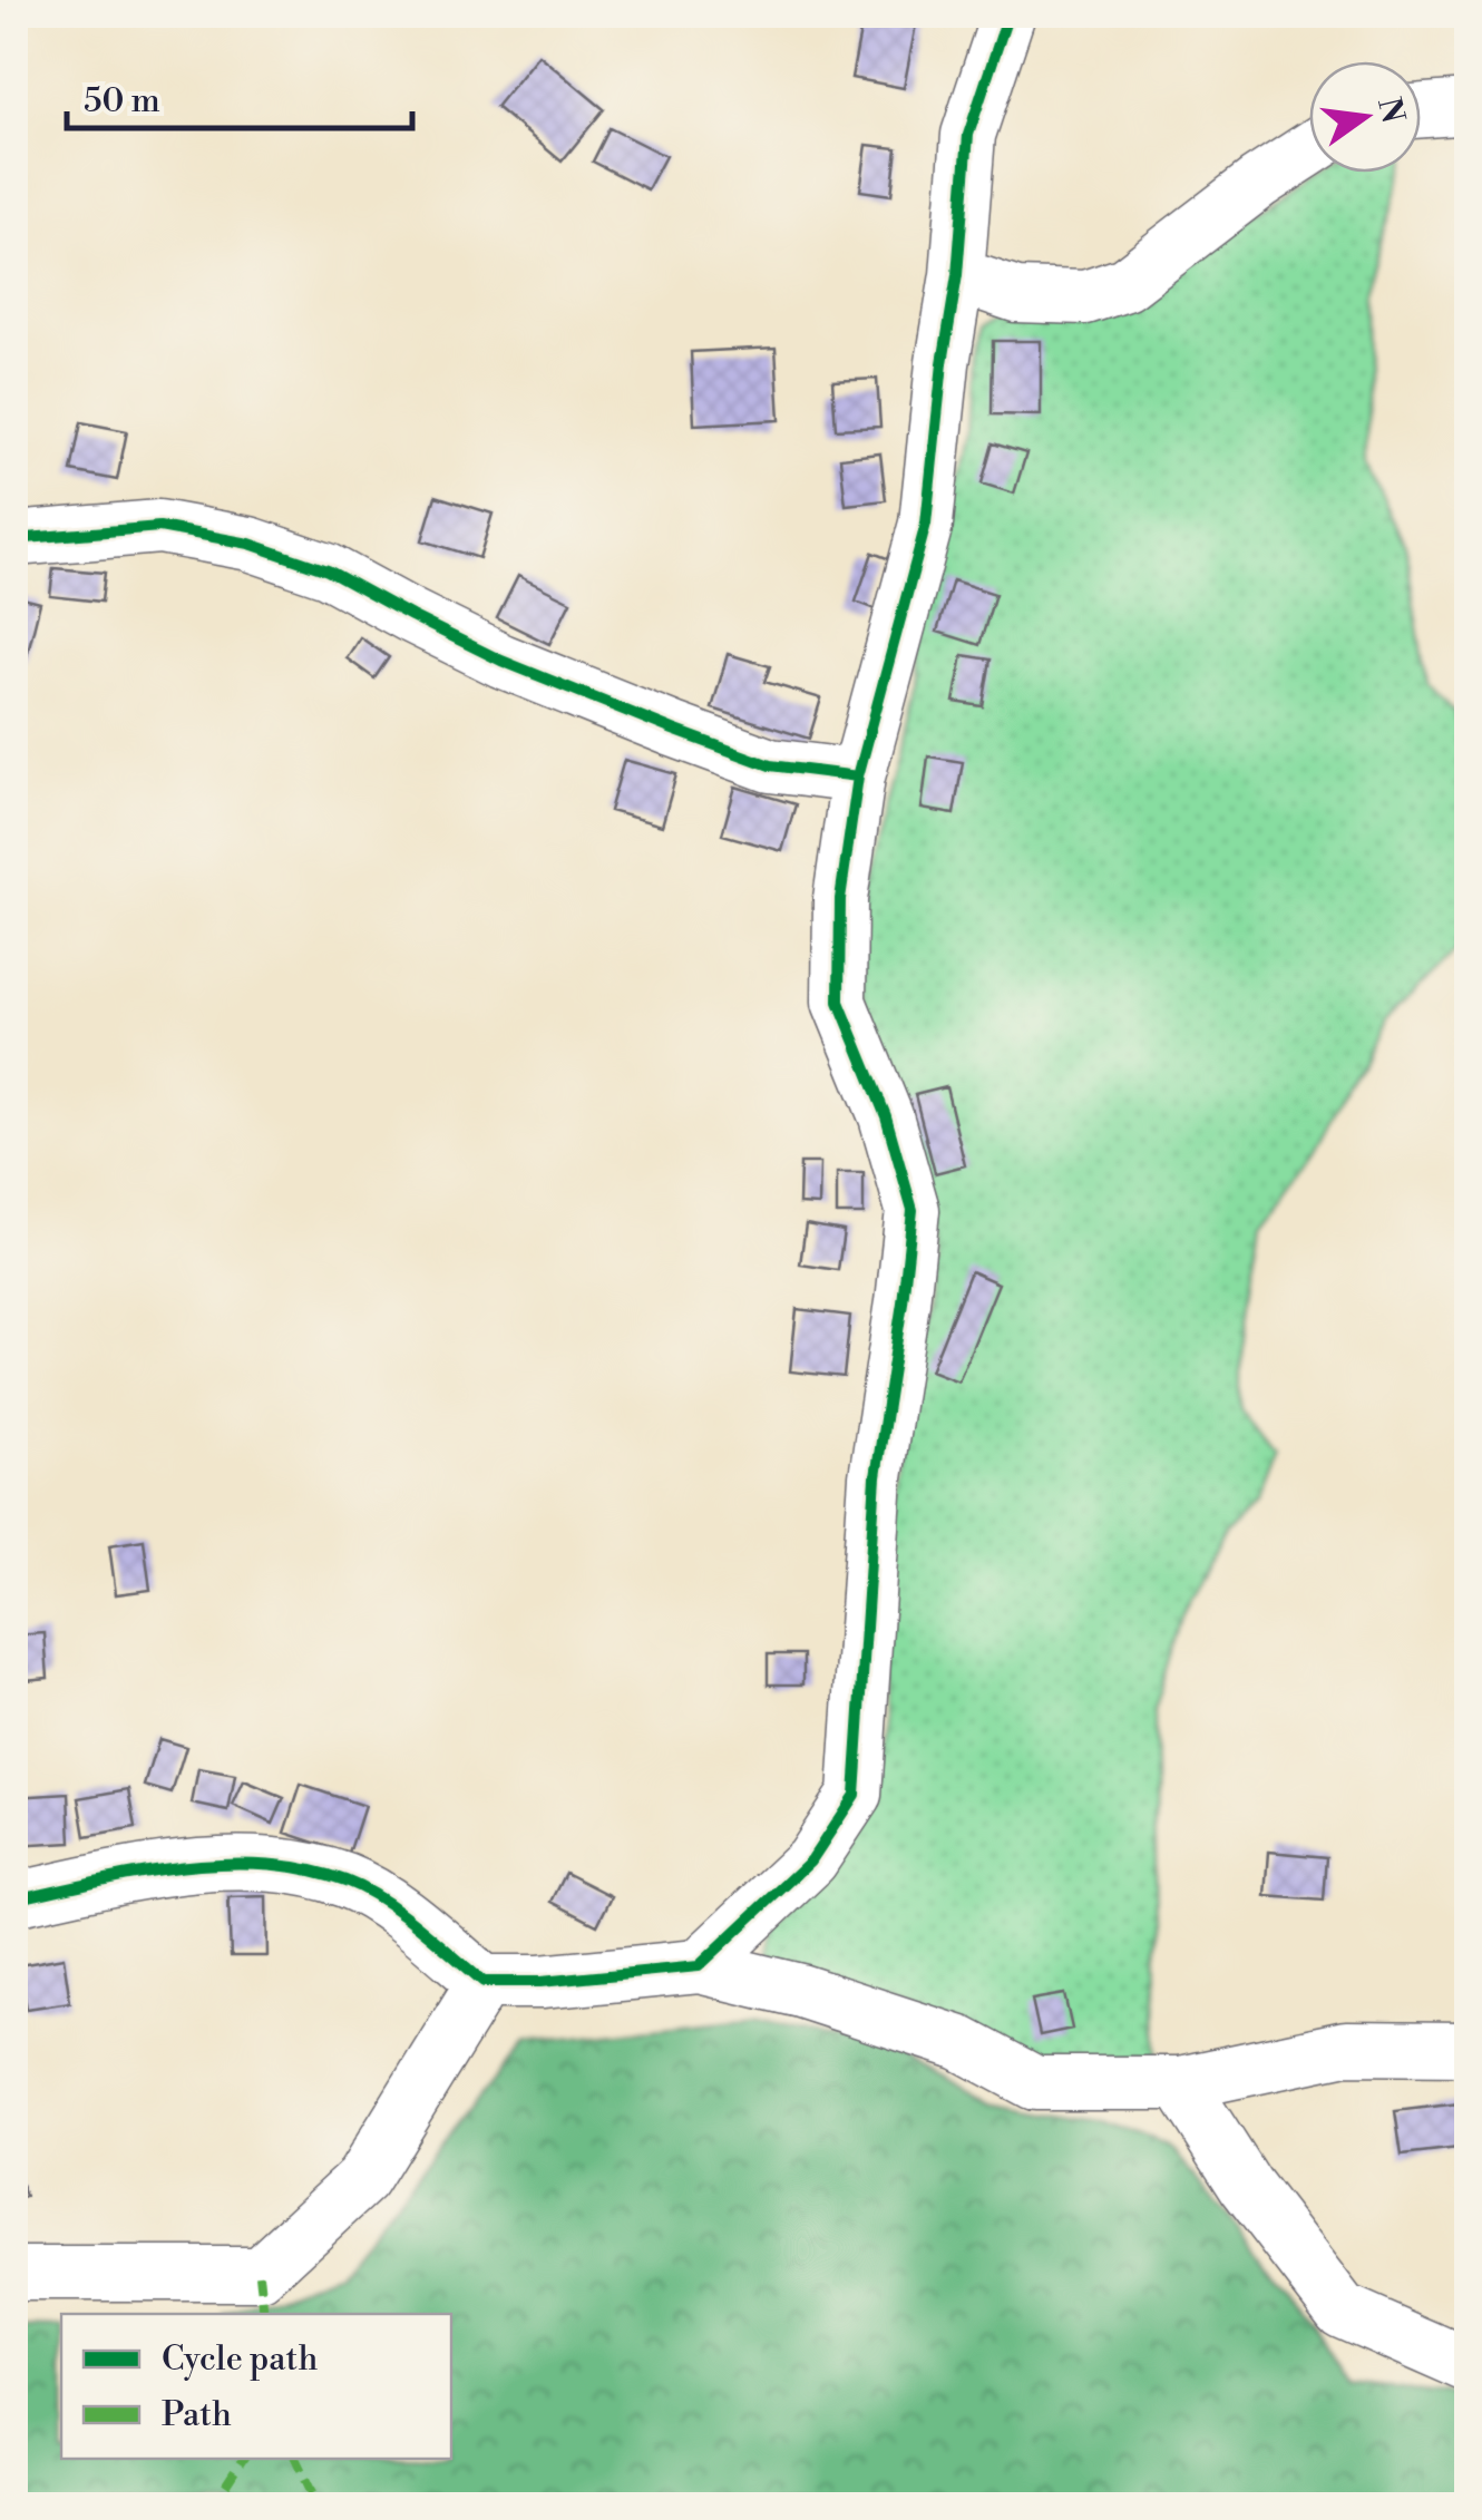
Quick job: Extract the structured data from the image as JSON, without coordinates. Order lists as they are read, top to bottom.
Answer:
{
  "legend": ["Cycle path", "Path"],
  "scale_bar": "50 m",
  "north": "right"
}
